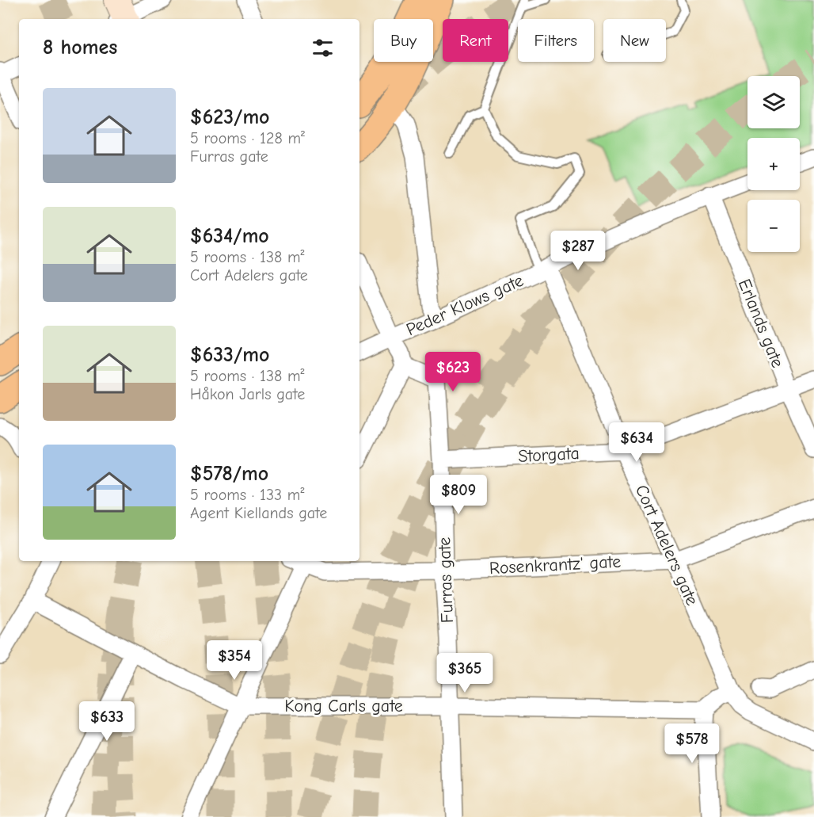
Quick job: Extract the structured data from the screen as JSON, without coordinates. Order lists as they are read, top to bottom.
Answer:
{
  "streets": {
    "street": [
      "Peder Klows gate",
      "Erlands gate",
      "Storgata",
      "Cort Adelers gate",
      "Rosenkrantz' gate",
      "Furras gate",
      "Kong Carls gate"
    ]
  },
  "crossings": [
    ["Peder Klows gate", "Erlands gate"],
    ["Peder Klows gate", "Cort Adelers gate"],
    ["Erlands gate", "Storgata"],
    ["Storgata", "Cort Adelers gate"],
    ["Storgata", "Furras gate"],
    ["Cort Adelers gate", "Rosenkrantz' gate"],
    ["Rosenkrantz' gate", "Furras gate"],
    ["Furras gate", "Kong Carls gate"]
  ],
  "page": {
    "chip": [
      "Buy",
      "Rent",
      "Filters",
      "New"
    ],
    "heading": "8 homes",
    "map_buttons": ["+", "−"],
    "list": [
      {
        "name": "$623/mo",
        "note": "5 rooms · 128 m² · Furras gate"
      },
      {
        "name": "$634/mo",
        "note": "5 rooms · 138 m² · Cort Adelers gate"
      },
      {
        "name": "$633/mo",
        "note": "5 rooms · 138 m² · Håkon Jarls gate"
      },
      {
        "name": "$578/mo",
        "note": "5 rooms · 133 m² · Agent Kiellands gate"
      }
    ],
    "price": [
      "$287",
      "$623",
      "$634",
      "$809",
      "$354",
      "$365",
      "$633",
      "$578"
    ]
  }
}
